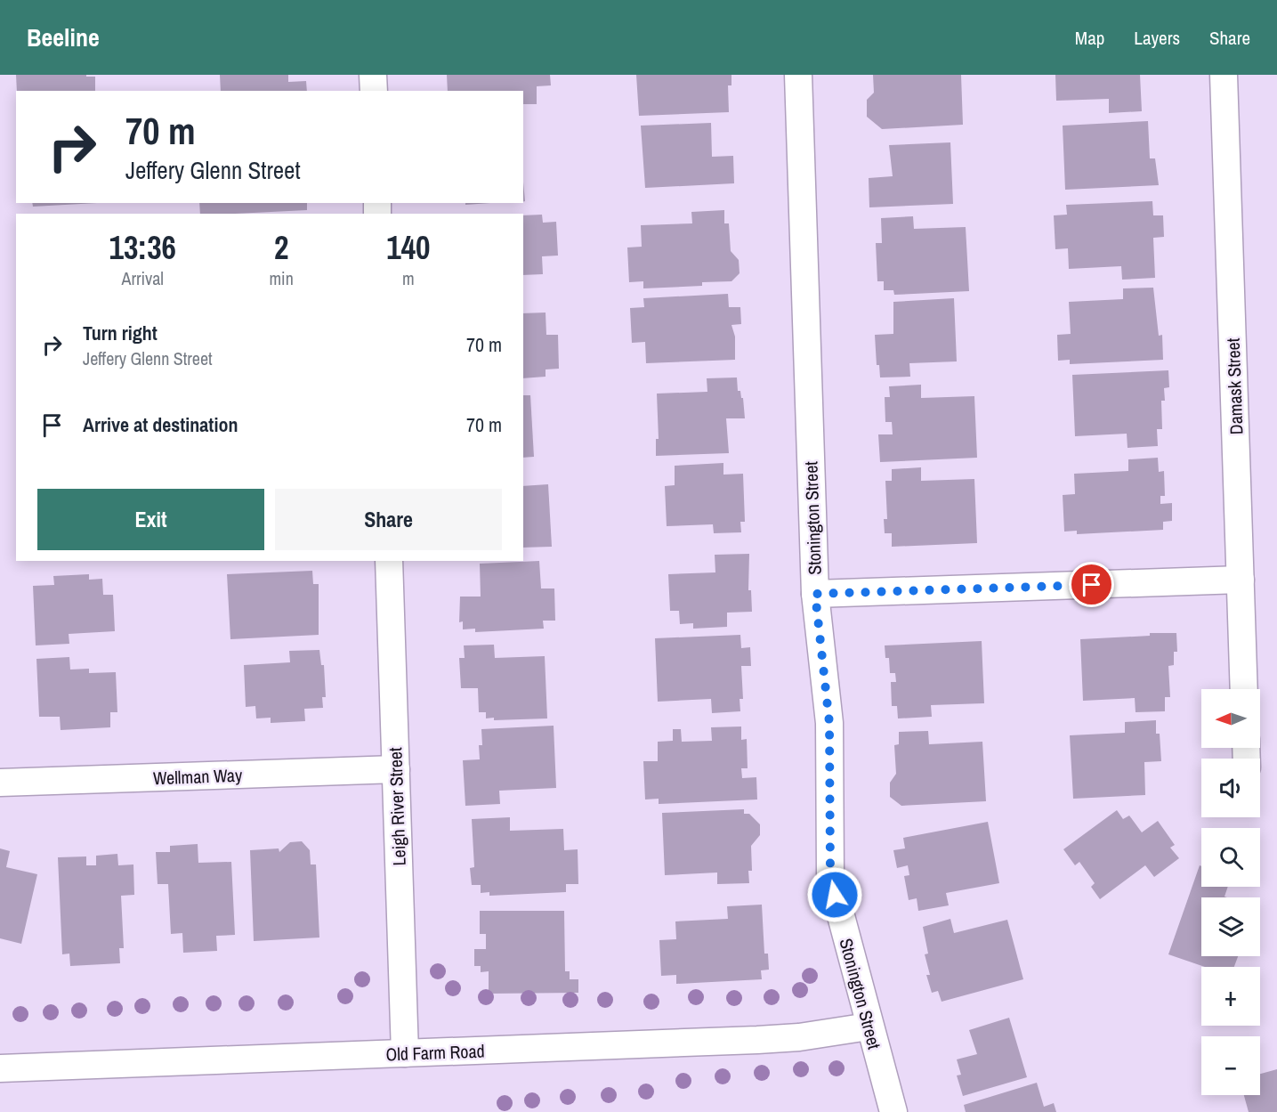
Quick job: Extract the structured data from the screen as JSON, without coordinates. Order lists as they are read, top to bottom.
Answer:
{
  "streets": {
    "street": [
      "Damask Street",
      "Stonington Street",
      "Wellman Way",
      "Leigh River Street",
      "Old Farm Road"
    ]
  },
  "crossings": [
    ["Stonington Street", "Old Farm Road"],
    ["Wellman Way", "Leigh River Street"],
    ["Leigh River Street", "Old Farm Road"]
  ],
  "north": "left",
  "page": {
    "header": "Beeline",
    "nav": ["Map", "Layers", "Share"],
    "turn": ["70 m", "Jeffery Glenn Street"],
    "eta": [
      "13:36",
      "Arrival",
      "2",
      "min",
      "140",
      "m"
    ],
    "list": [
      {
        "name": "Turn right",
        "note": "Jeffery Glenn Street",
        "value": "70 m"
      },
      {
        "name": "Arrive at destination",
        "value": "70 m"
      }
    ],
    "buttons": ["Exit", "Share"],
    "map_buttons": ["+", "−"]
  }
}
